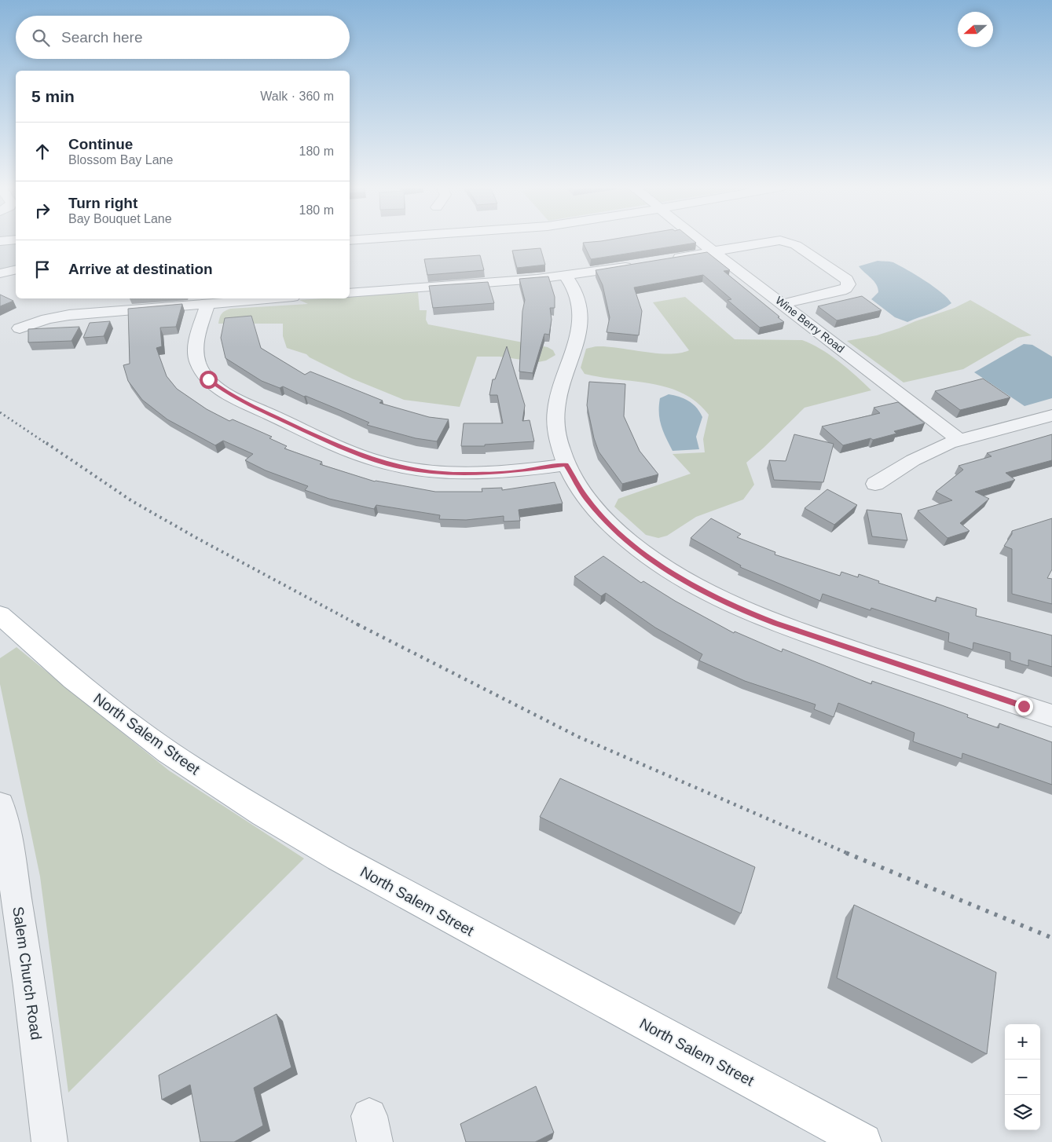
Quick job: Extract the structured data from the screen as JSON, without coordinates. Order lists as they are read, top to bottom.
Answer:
{
  "streets": {
    "main road": ["North Salem Street"],
    "street": ["Wine Berry Road", "Salem Church Road"]
  },
  "north": "left",
  "page": {
    "search": "Search here",
    "heading": ["5 min", "Walk · 360 m"],
    "list": [
      ["Continue", "Blossom Bay Lane", "180 m"],
      ["Turn right", "Bay Bouquet Lane", "180 m"],
      "Arrive at destination"
    ],
    "map_buttons": ["+", "−"]
  }
}
